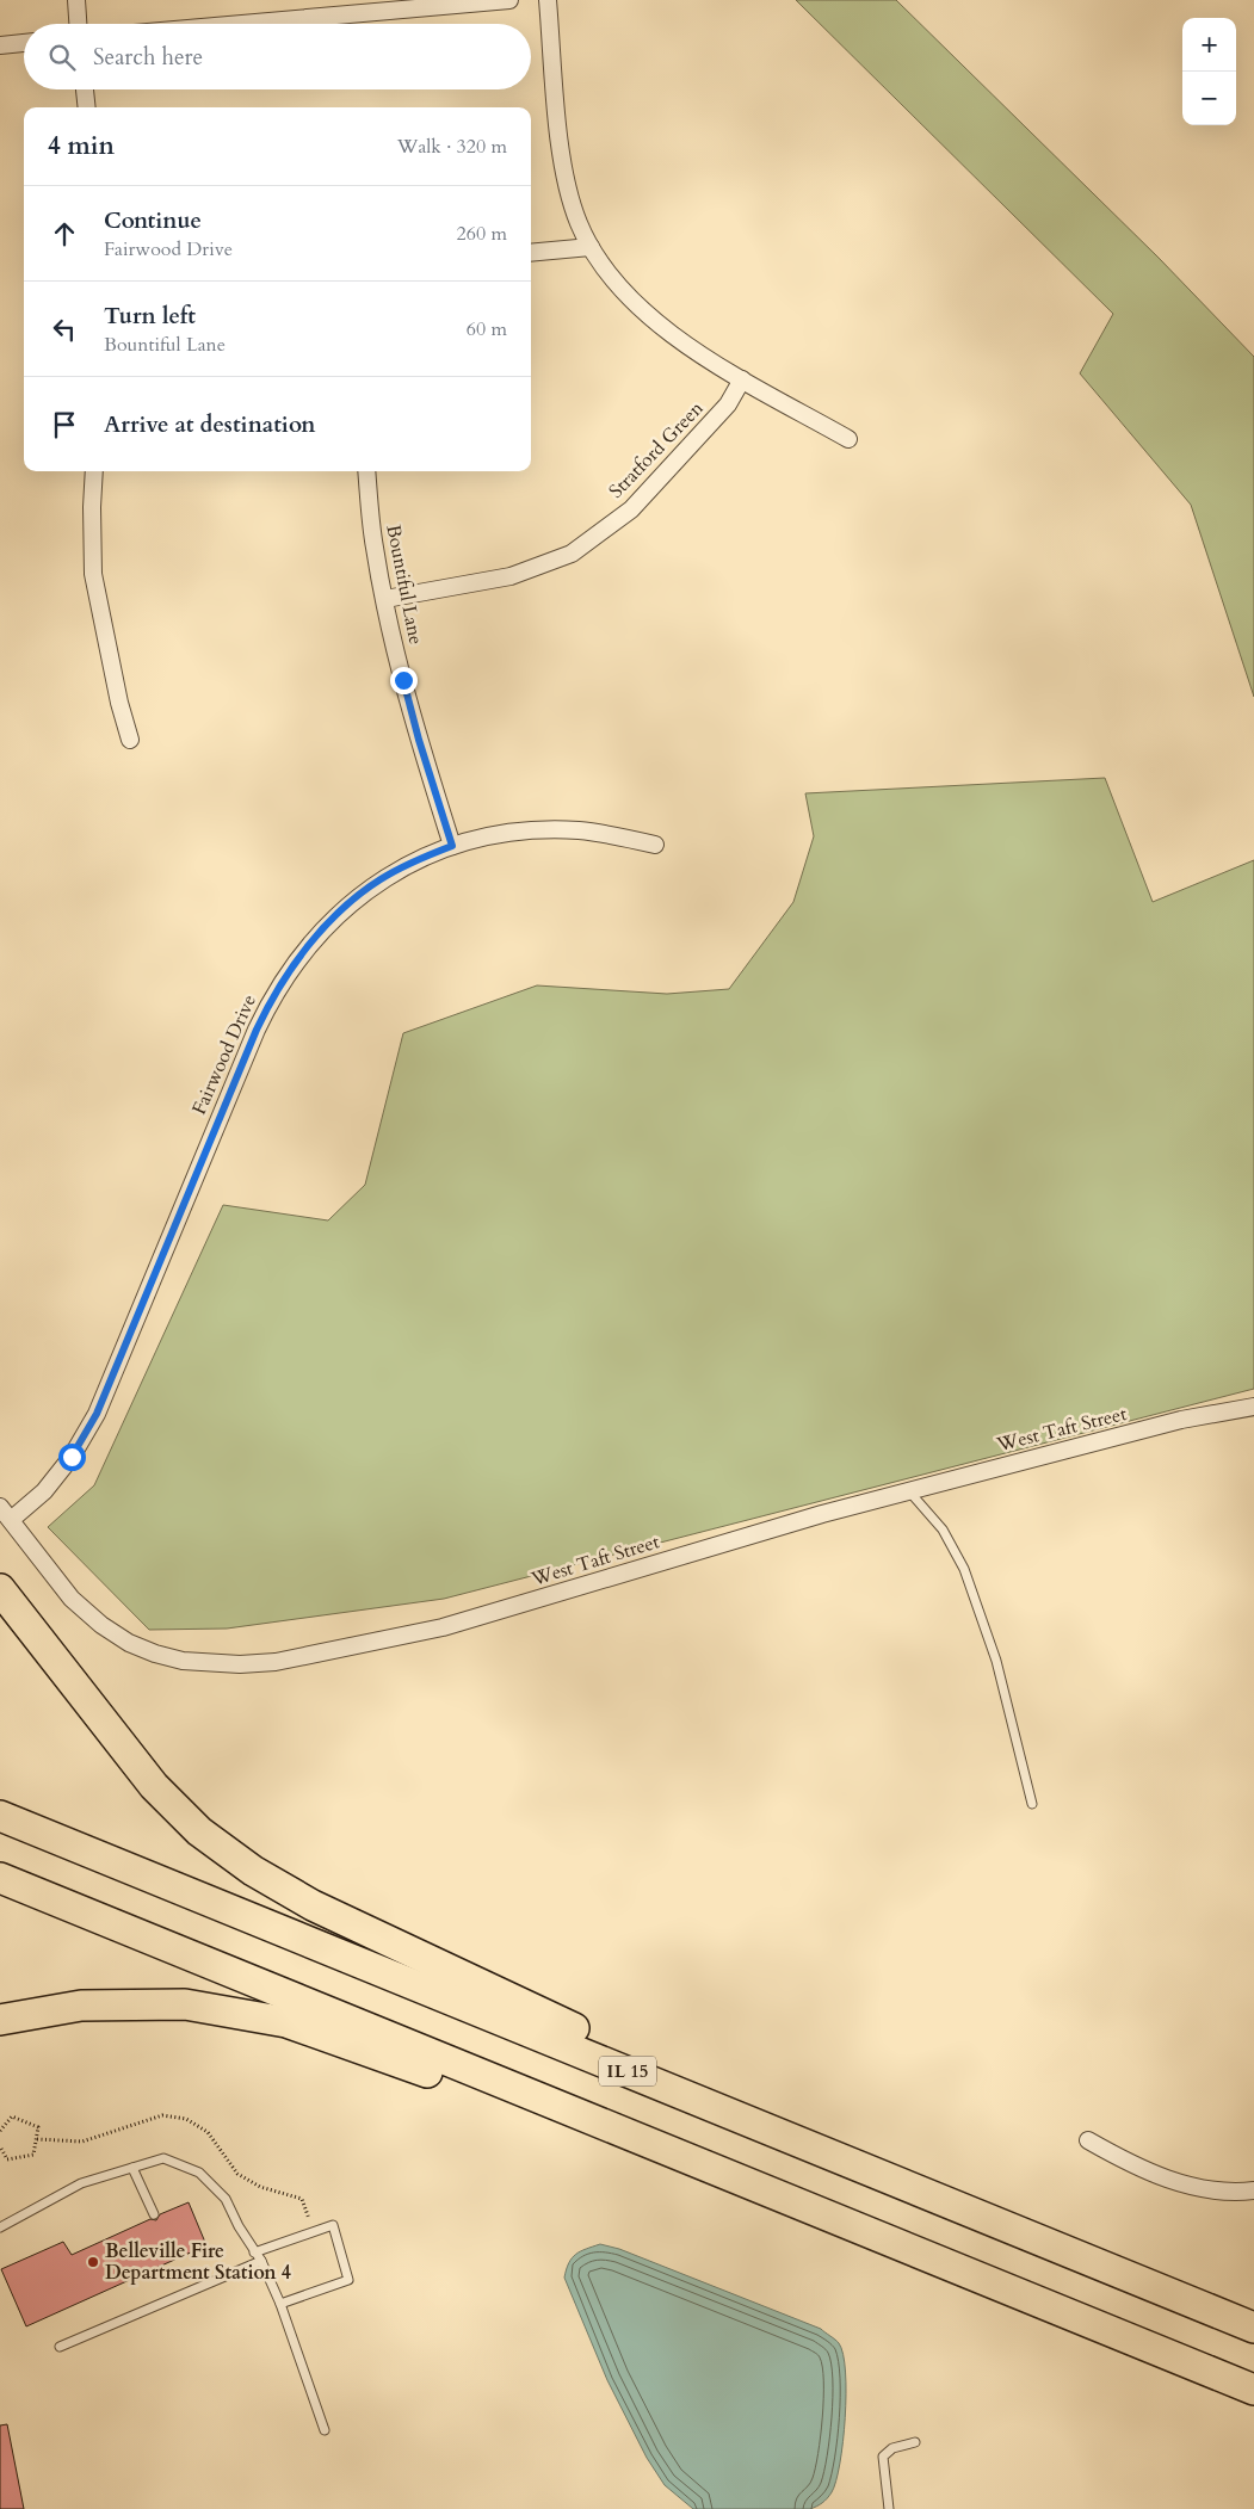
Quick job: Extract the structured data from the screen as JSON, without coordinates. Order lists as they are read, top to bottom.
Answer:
{
  "streets": {
    "highway": ["IL 15"],
    "street": [
      "Stratford Green",
      "Bountiful Lane",
      "Fairwood Drive",
      "West Taft Street"
    ]
  },
  "crossings": [
    ["Stratford Green", "Bountiful Lane"],
    ["Bountiful Lane", "Fairwood Drive"],
    ["Fairwood Drive", "West Taft Street"]
  ],
  "places": ["Belleville Fire Department Station 4"],
  "page": {
    "map_buttons": ["+", "−"],
    "search": "Search here",
    "heading": ["4 min", "Walk · 320 m"],
    "list": [
      ["Continue", "Fairwood Drive", "260 m"],
      ["Turn left", "Bountiful Lane", "60 m"],
      "Arrive at destination"
    ]
  }
}
